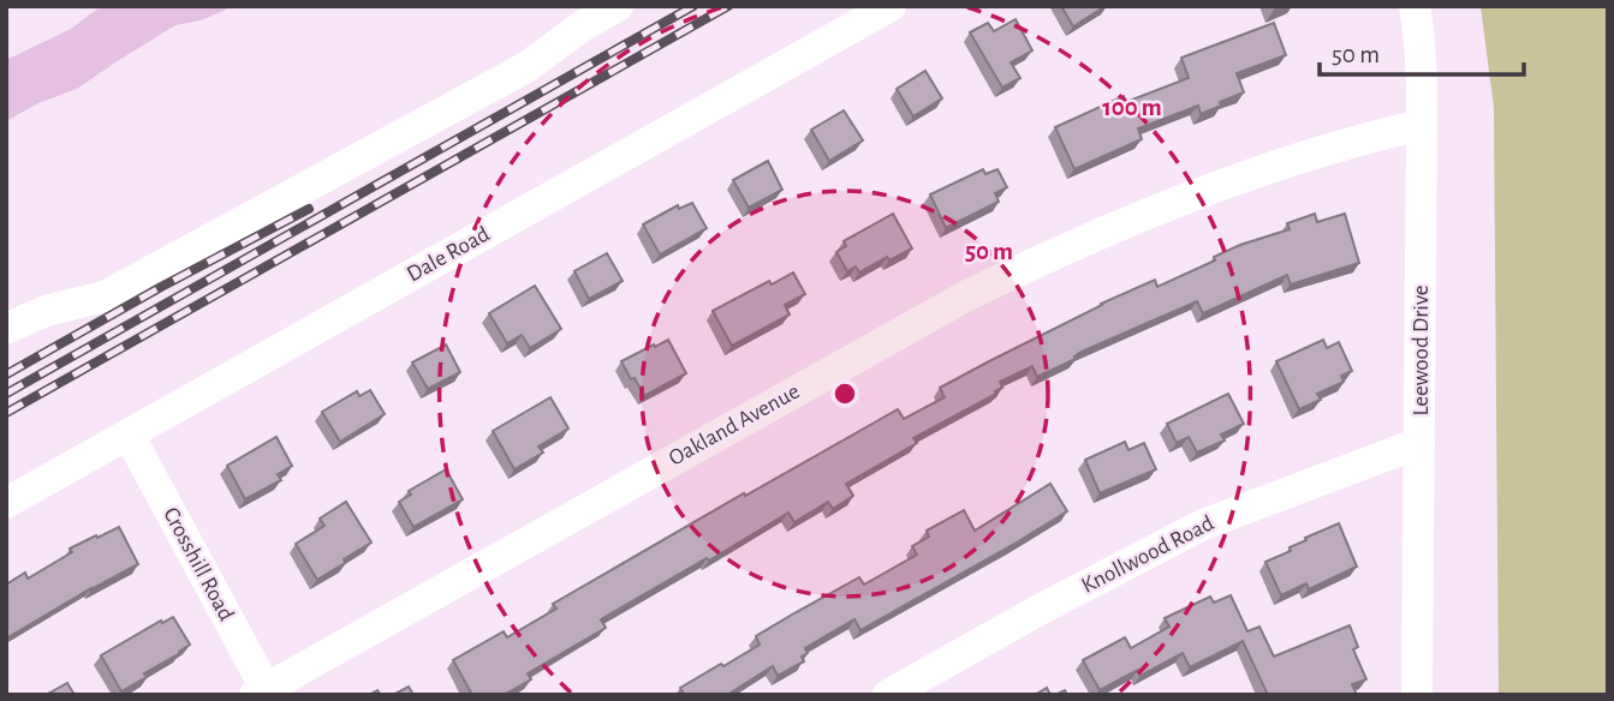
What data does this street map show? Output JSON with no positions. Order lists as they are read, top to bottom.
{
  "streets": {
    "street": [
      "Dale Road",
      "Leewood Drive",
      "Oakland Avenue",
      "Knollwood Road",
      "Crosshill Road"
    ]
  },
  "crossings": [
    ["Dale Road", "Crosshill Road"],
    ["Leewood Drive", "Oakland Avenue"],
    ["Leewood Drive", "Knollwood Road"],
    ["Oakland Avenue", "Crosshill Road"]
  ],
  "scale_bar": "50 m",
  "rings": ["100 m", "50 m"]
}
